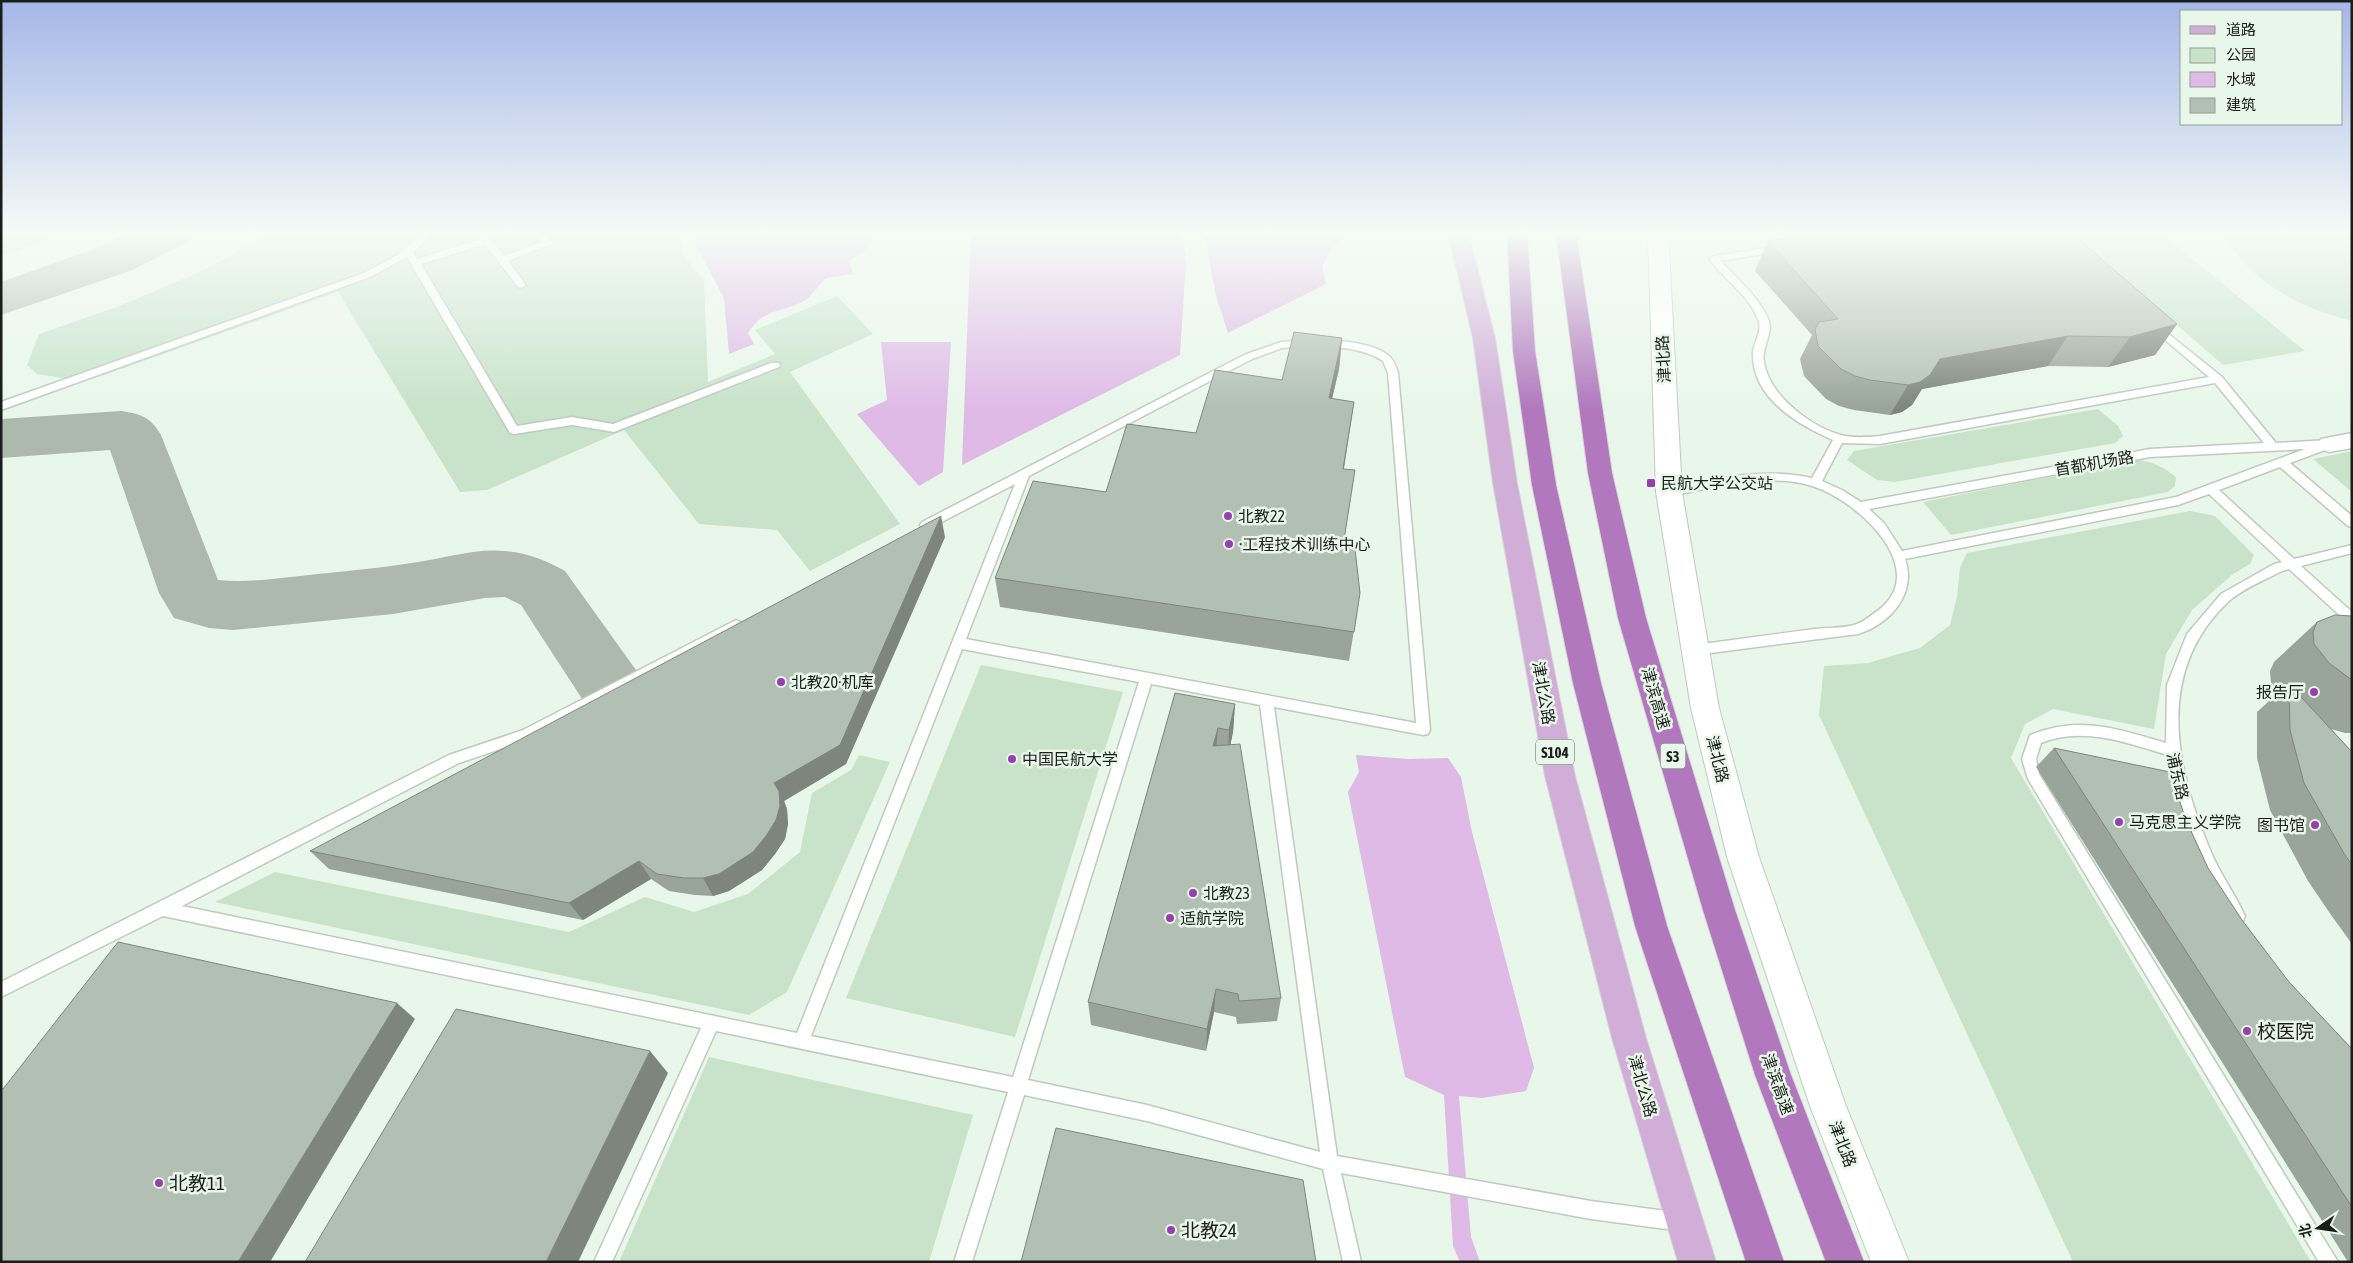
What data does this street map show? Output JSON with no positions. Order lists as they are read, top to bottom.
{
  "streets": {
    "highway": ["津滨高速", "S3"],
    "main road": ["津北公路", "S104"],
    "street": ["津北路", "首都机场路"],
    "lane": ["浦东路"]
  },
  "places": {
    "transit": ["民航大学公交站"],
    "other": [
      "北教22",
      "·工程技术训练中心",
      "北教20·机库",
      "报告厅",
      "中国民航大学",
      "马克思主义学院",
      "图书馆",
      "北教23",
      "适航学院",
      "校医院",
      "北教11",
      "北教24"
    ]
  },
  "legend": [
    "道路",
    "公园",
    "水域",
    "建筑"
  ],
  "north": "left"
}
